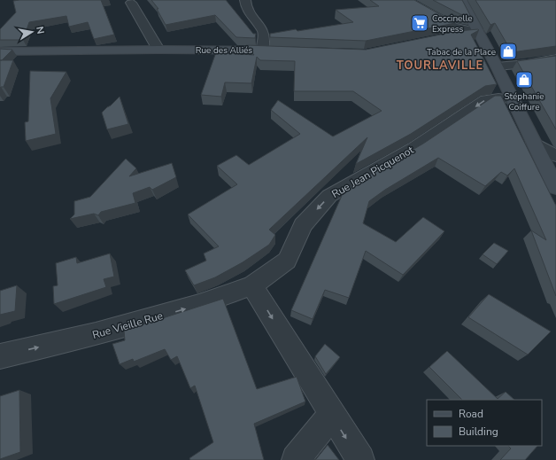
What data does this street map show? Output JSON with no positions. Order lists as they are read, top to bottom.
{
  "streets": {
    "street": ["Rue des Alliés", "Rue Jean Picquenot", "Rue Vieille Rue"]
  },
  "crossings": [
    ["Rue Jean Picquenot", "Rue Vieille Rue"]
  ],
  "one_way": ["Rue Jean Picquenot", "Rue Vieille Rue"],
  "districts": ["TOURLAVILLE"],
  "places": {
    "supermarket": ["Coccinelle Express"],
    "shop": ["Tabac de la Place", "Stéphanie Coiffure"]
  },
  "legend": ["Road", "Building"],
  "north": "right"
}
